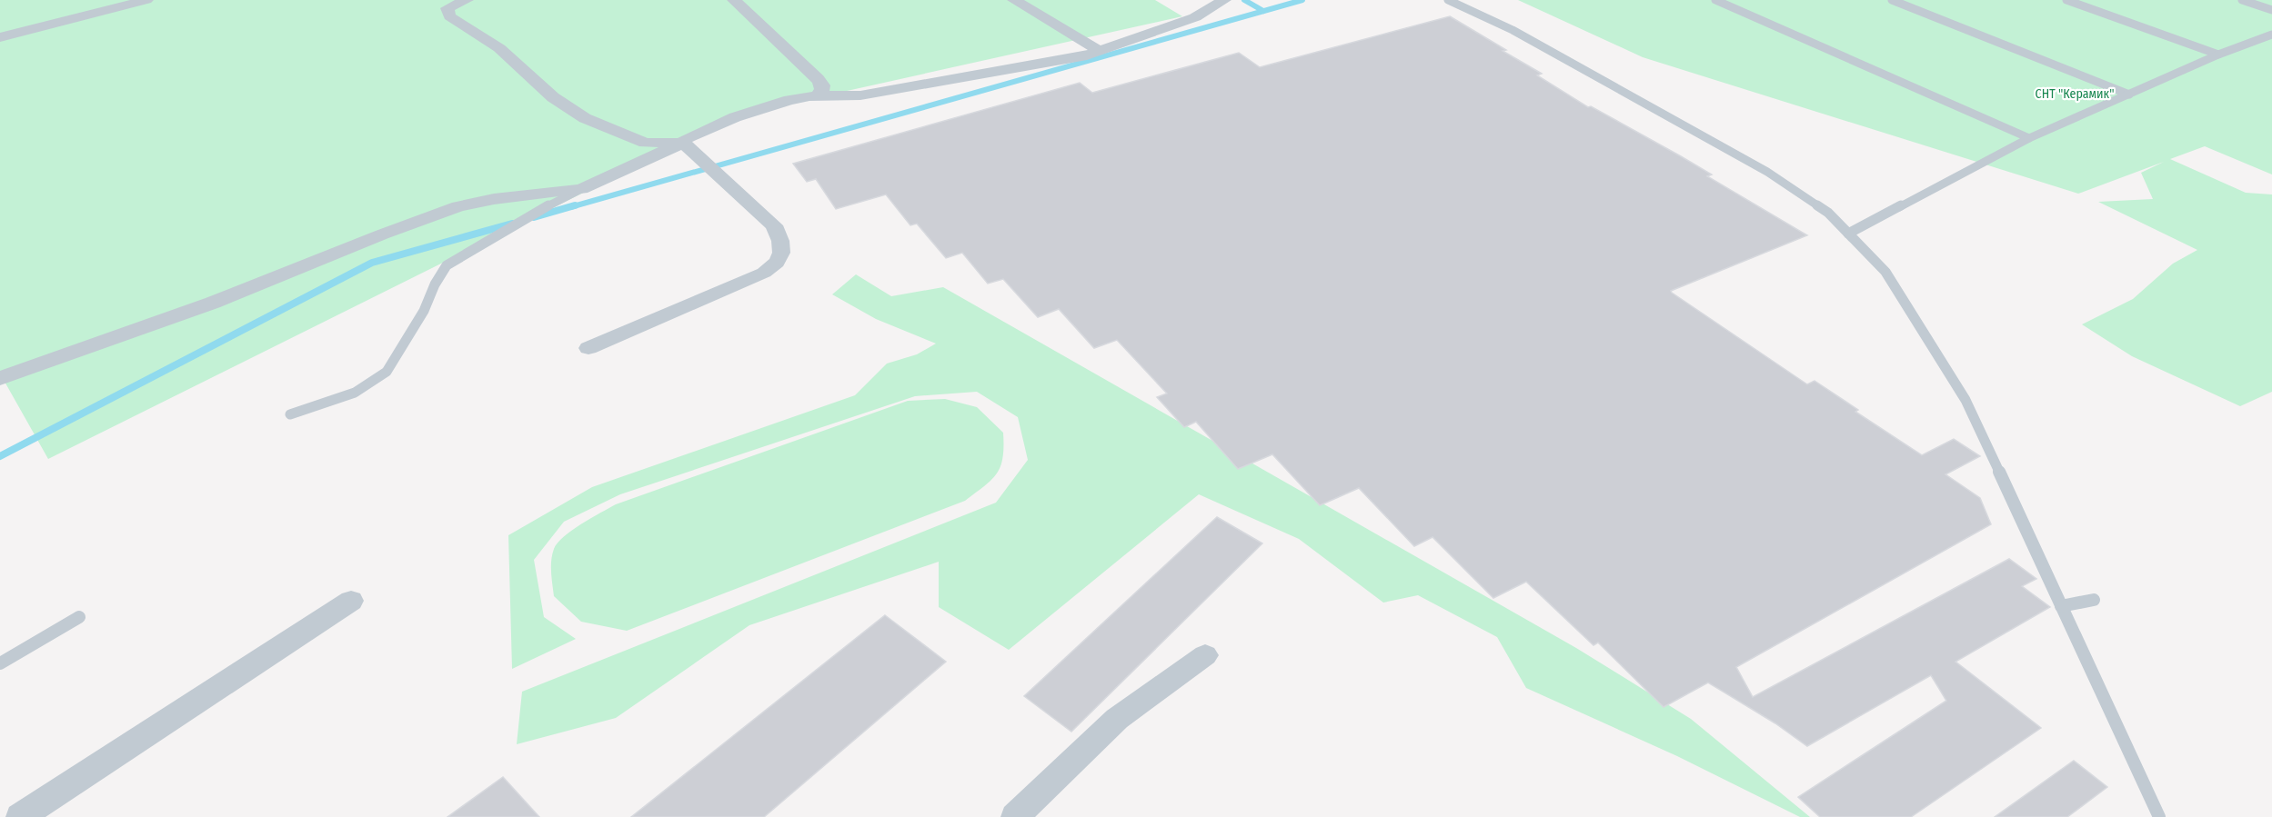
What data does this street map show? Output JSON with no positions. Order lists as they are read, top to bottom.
{
  "parks": ["СНТ \"Керамик\""]
}
